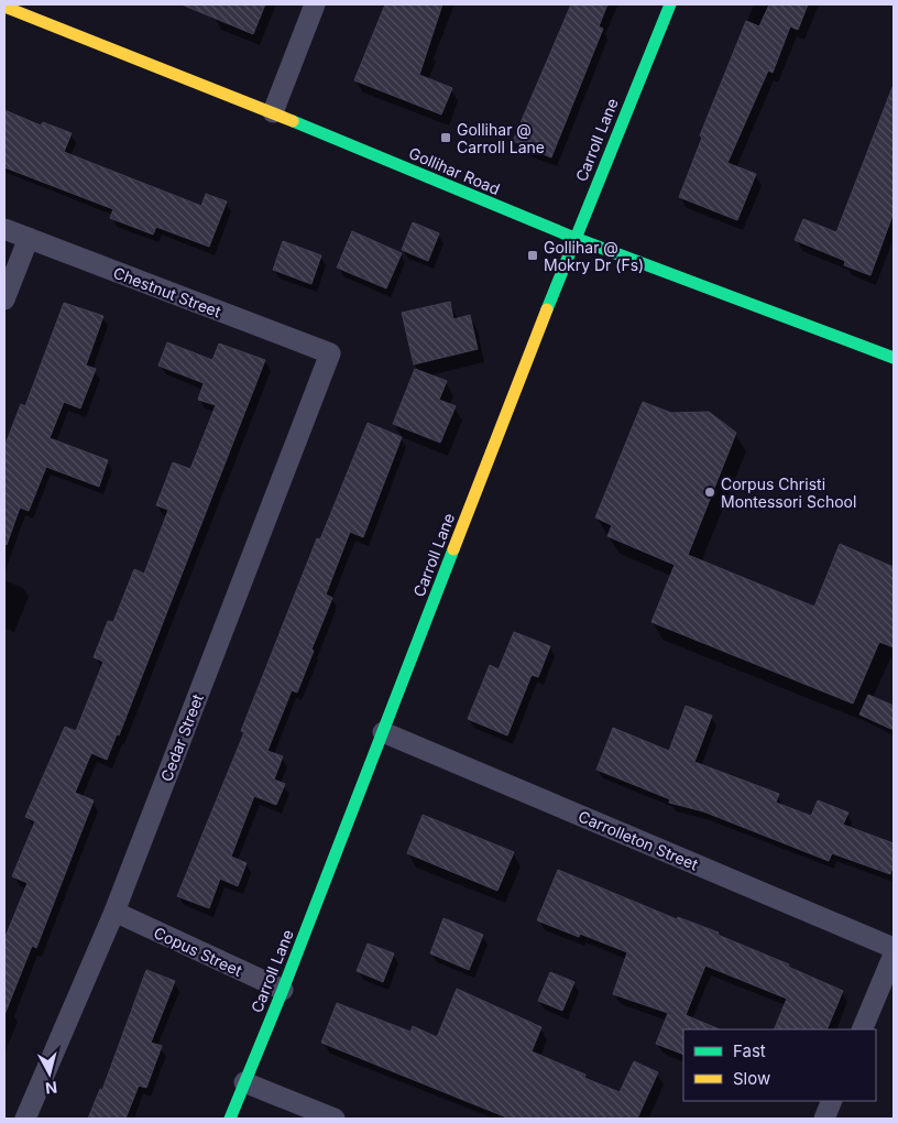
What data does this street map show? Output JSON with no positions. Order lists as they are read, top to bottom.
{
  "streets": {
    "street": [
      "Carroll Lane",
      "Gollihar Road",
      "Chestnut Street",
      "Cedar Street",
      "Carrolleton Street",
      "Copus Street"
    ]
  },
  "crossings": [
    ["Carroll Lane", "Gollihar Road"],
    ["Carroll Lane", "Carrolleton Street"],
    ["Carroll Lane", "Copus Street"],
    ["Chestnut Street", "Cedar Street"],
    ["Cedar Street", "Copus Street"]
  ],
  "places": {
    "transit": ["Gollihar @ Carroll Lane", "Gollihar @ Mokry Dr (Fs)"],
    "other": ["Corpus Christi Montessori School"]
  },
  "legend": ["Fast", "Slow"],
  "north": "bottom"
}
